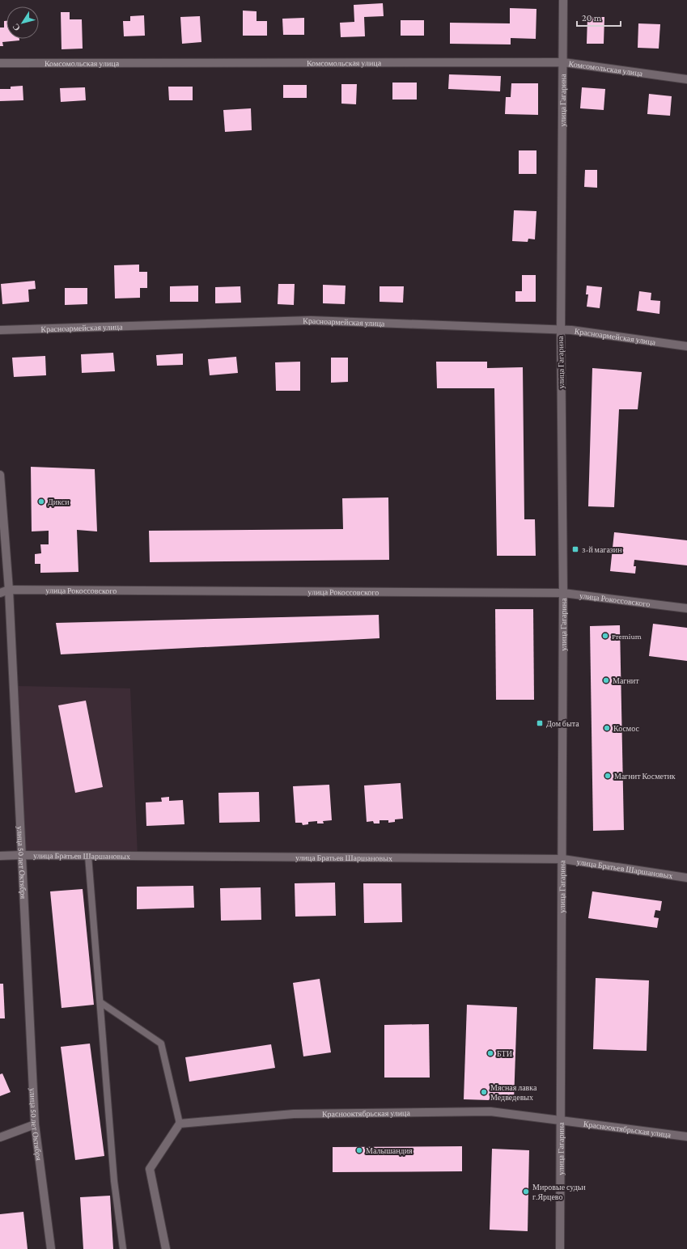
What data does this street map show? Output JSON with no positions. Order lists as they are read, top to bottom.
{
  "streets": {
    "street": [
      "Комсомольская улица",
      "улица Гагарина",
      "Красноармейская улица",
      "улица Рокоссовского",
      "улица Братьев Шаршановых",
      "улица 50 лет Октября",
      "Краснооктябрьская улица"
    ]
  },
  "crossings": [
    ["Комсомольская улица", "улица Гагарина"],
    ["улица Гагарина", "Красноармейская улица"],
    ["улица Гагарина", "улица Рокоссовского"],
    ["улица Гагарина", "улица Братьев Шаршановых"],
    ["улица Гагарина", "Краснооктябрьская улица"],
    ["улица Рокоссовского", "улица 50 лет Октября"],
    ["улица Братьев Шаршановых", "улица 50 лет Октября"]
  ],
  "places": {
    "other": [
      "Дикси",
      "Premium",
      "Магнит",
      "Космос",
      "Магнит Косметик",
      "БТИ",
      "Мясная лавка Медведевых",
      "Малышандия",
      "Мировые судьи г.Ярцево"
    ],
    "transit": ["3-й магазин", "Дом быта"]
  },
  "scale_bar": "20 m",
  "north": "bottom left"
}
